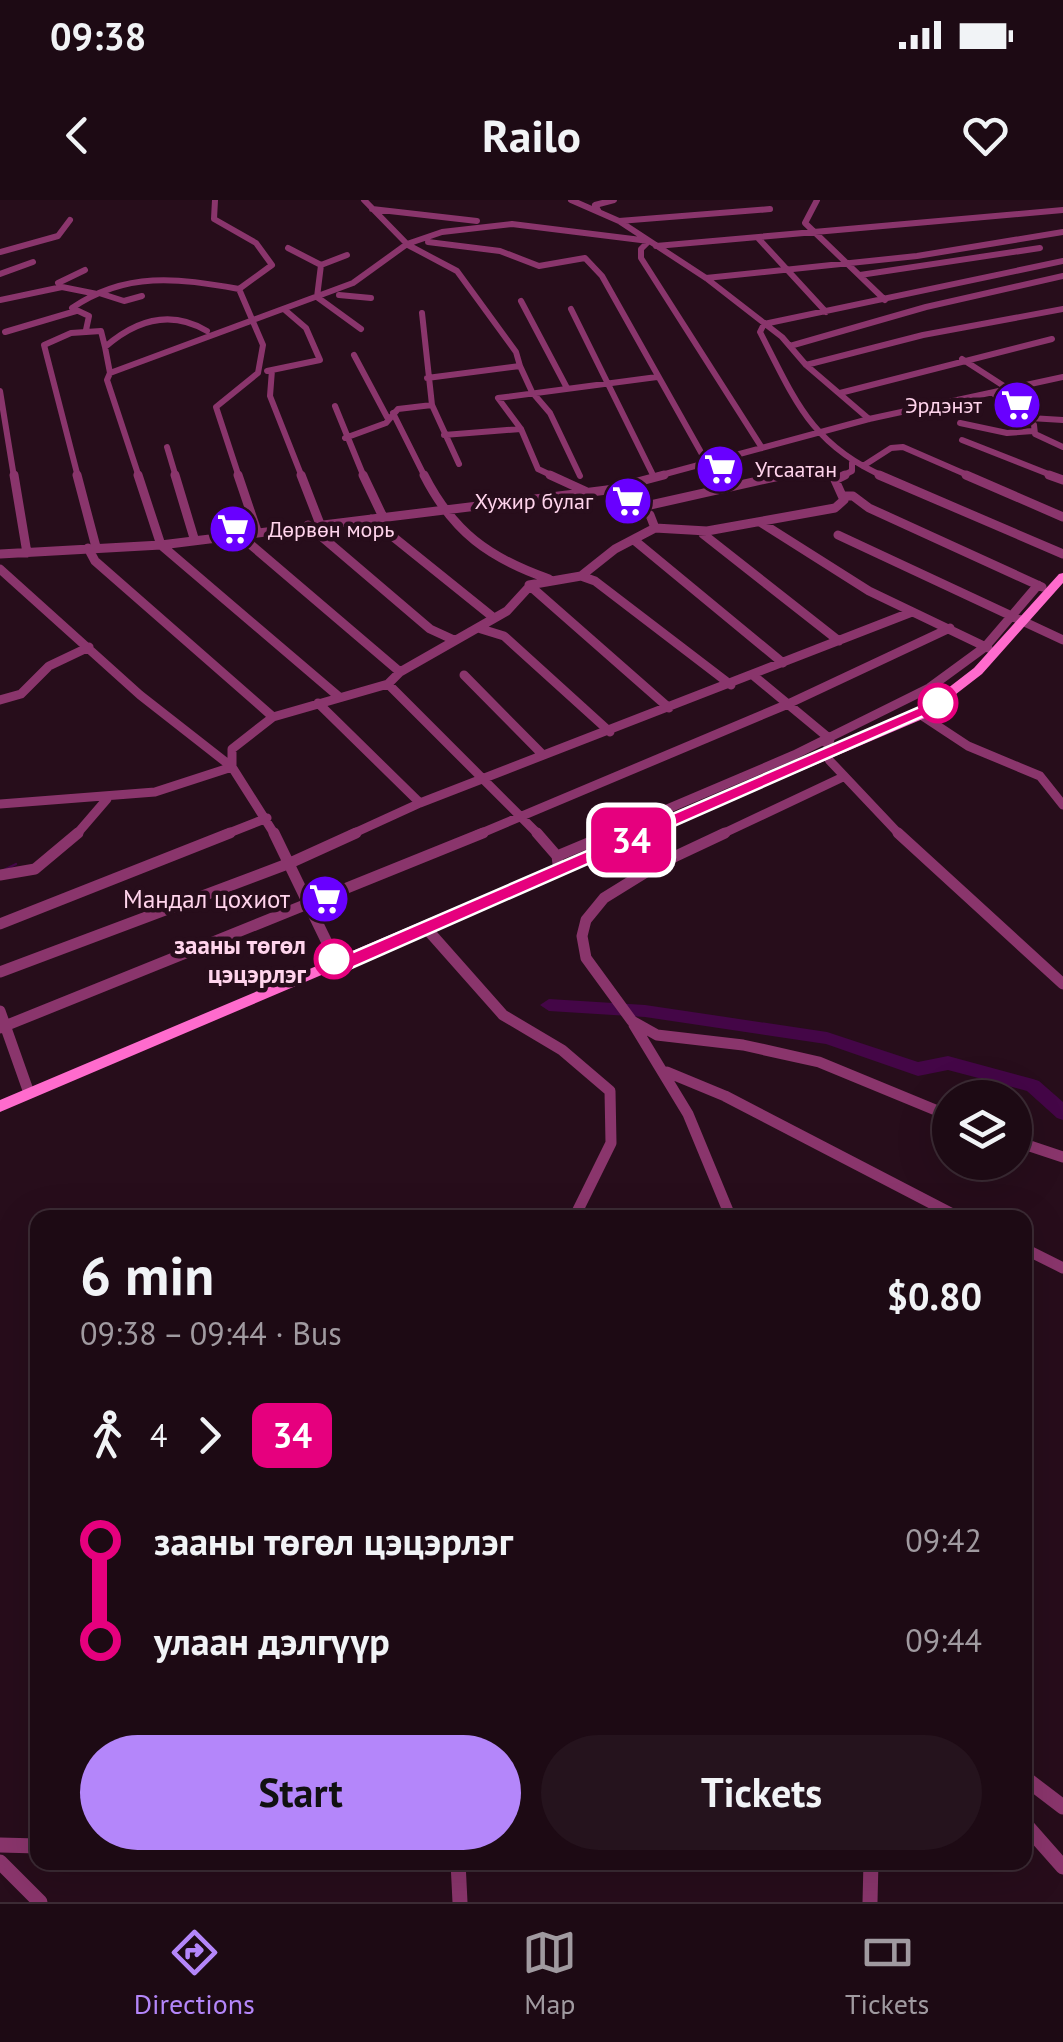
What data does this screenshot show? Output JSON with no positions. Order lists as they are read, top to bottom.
{
  "places": {
    "supermarket": [
      "Эрдэнэт",
      "Угсаатан",
      "Хужир булаг",
      "Дөрвөн морь",
      "Мандал цохиот"
    ],
    "other": ["зааны төгөл цэцэрлэг"]
  },
  "lines": ["bus line 34"],
  "page": {
    "status": "09:38",
    "header": "Railo",
    "on_map": "34",
    "heading": ["6 min", "09:38 – 09:44 · Bus", "$0.80"],
    "legs": ["4", "34"],
    "list": [
      {
        "name": "зааны төгөл цэцэрлэг",
        "value": "09:42"
      },
      {
        "name": "улаан дэлгүүр",
        "value": "09:44"
      }
    ],
    "buttons": ["Start", "Tickets"],
    "tabs": ["Directions", "Map", "Tickets"]
  }
}
